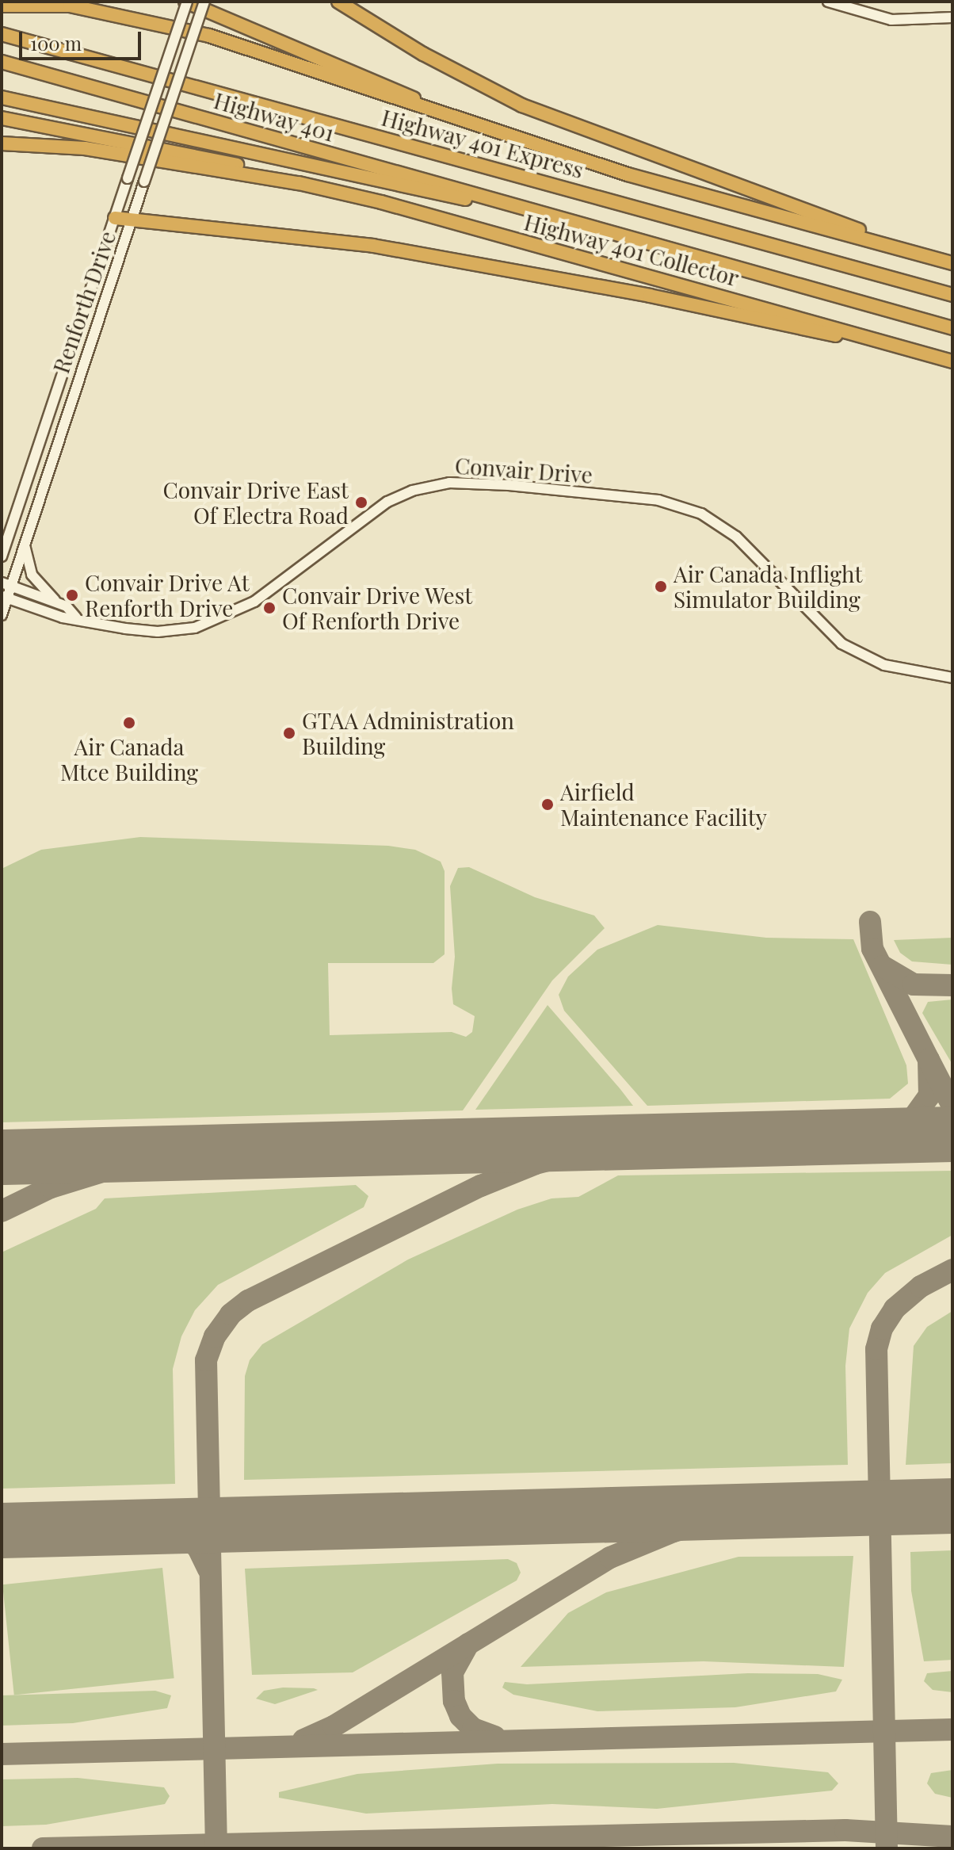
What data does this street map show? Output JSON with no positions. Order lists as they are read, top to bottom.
{
  "streets": {
    "highway": ["Highway 401", "Highway 401 Express", "Highway 401 Collector"],
    "main road": ["Renforth Drive", "Convair Drive"]
  },
  "crossings": [
    ["Renforth Drive", "Convair Drive"]
  ],
  "places": [
    "Convair Drive East Of Electra Road",
    "Air Canada Inflight Simulator Building",
    "Convair Drive At Renforth Drive",
    "Convair Drive West Of Renforth Drive",
    "Air Canada Mtce Building",
    "GTAA Administration Building",
    "Airfield Maintenance Facility"
  ],
  "scale_bar": "100 m"
}
